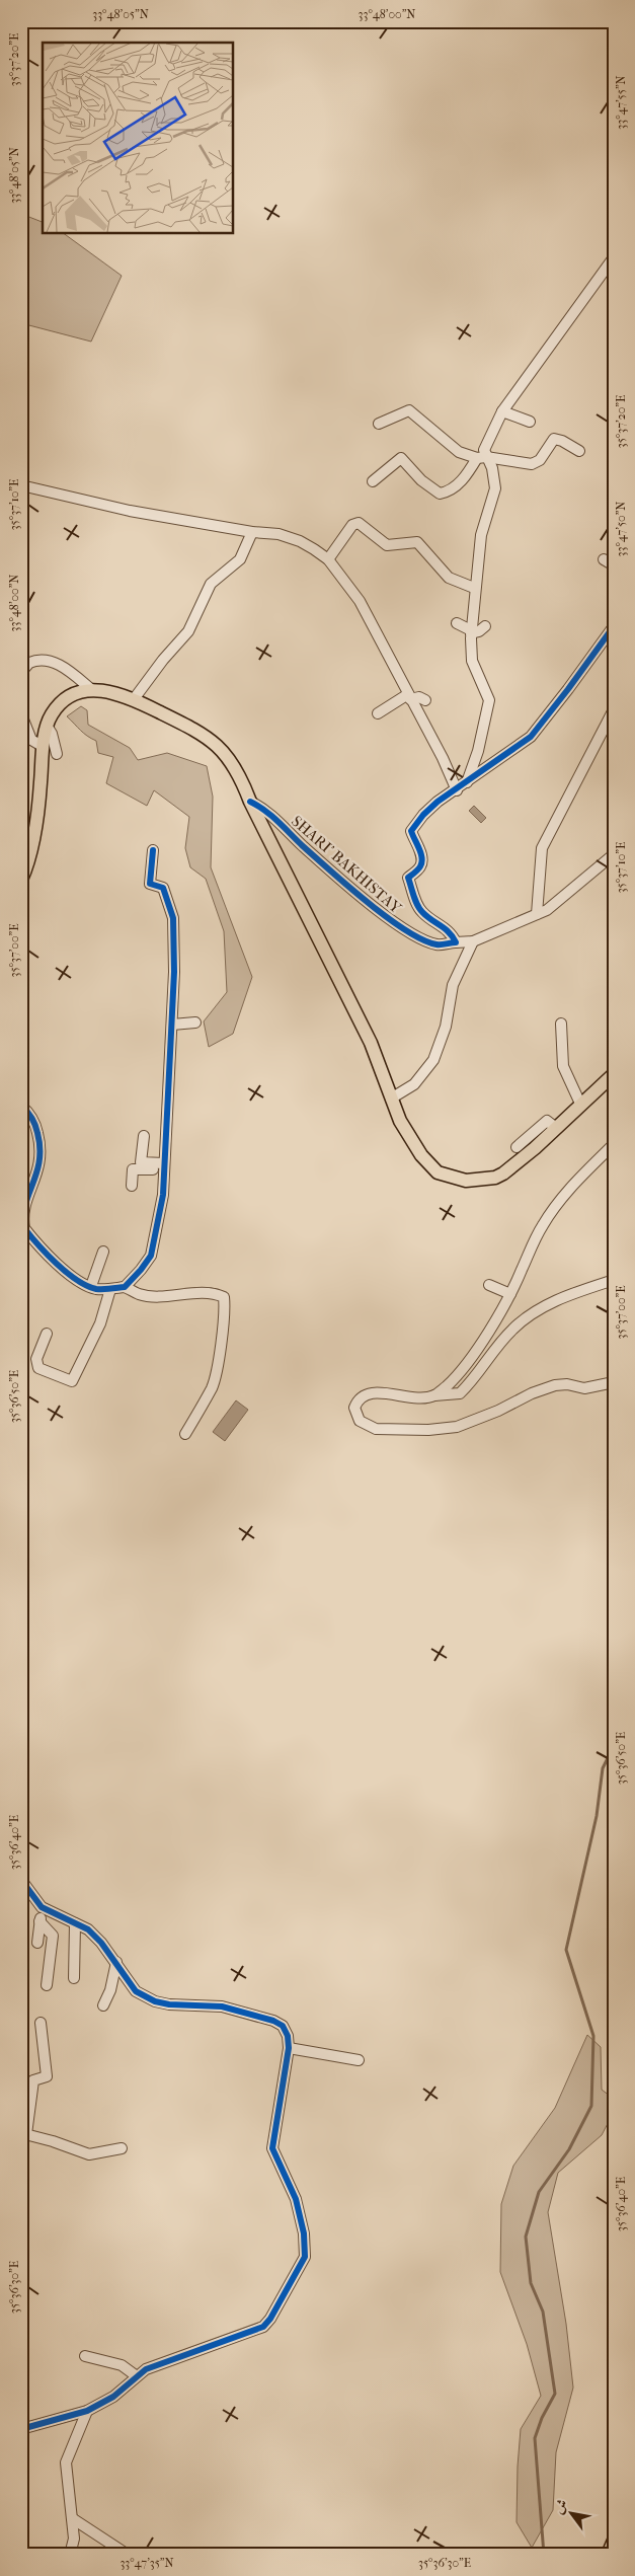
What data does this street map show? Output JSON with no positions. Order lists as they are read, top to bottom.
{
  "streets": {
    "street": ["SHARI' BAKHISTAY"]
  },
  "north": "top left",
  "coordinates": [
    "33°48'05\"N",
    "33°48'00\"N",
    "35°37'20\"E",
    "33°47'55\"N",
    "35°37'10\"E",
    "33°47'50\"N",
    "35°37'00\"E",
    "35°36'50\"E",
    "35°36'40\"E",
    "35°36'30\"E",
    "33°47'35\"N"
  ]
}
